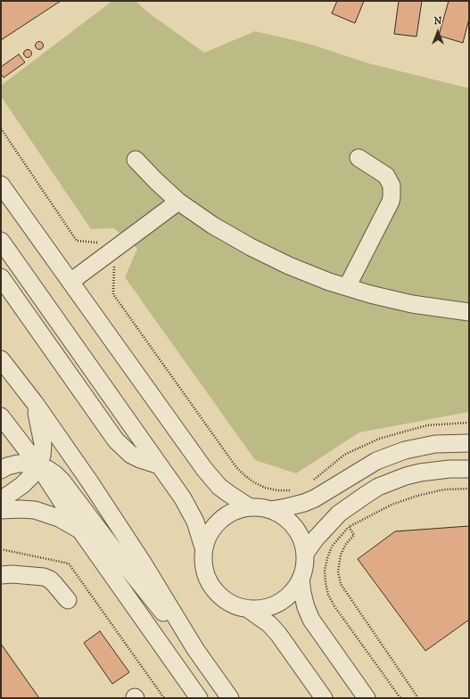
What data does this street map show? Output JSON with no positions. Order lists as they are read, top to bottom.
{
  "north": "top"
}
